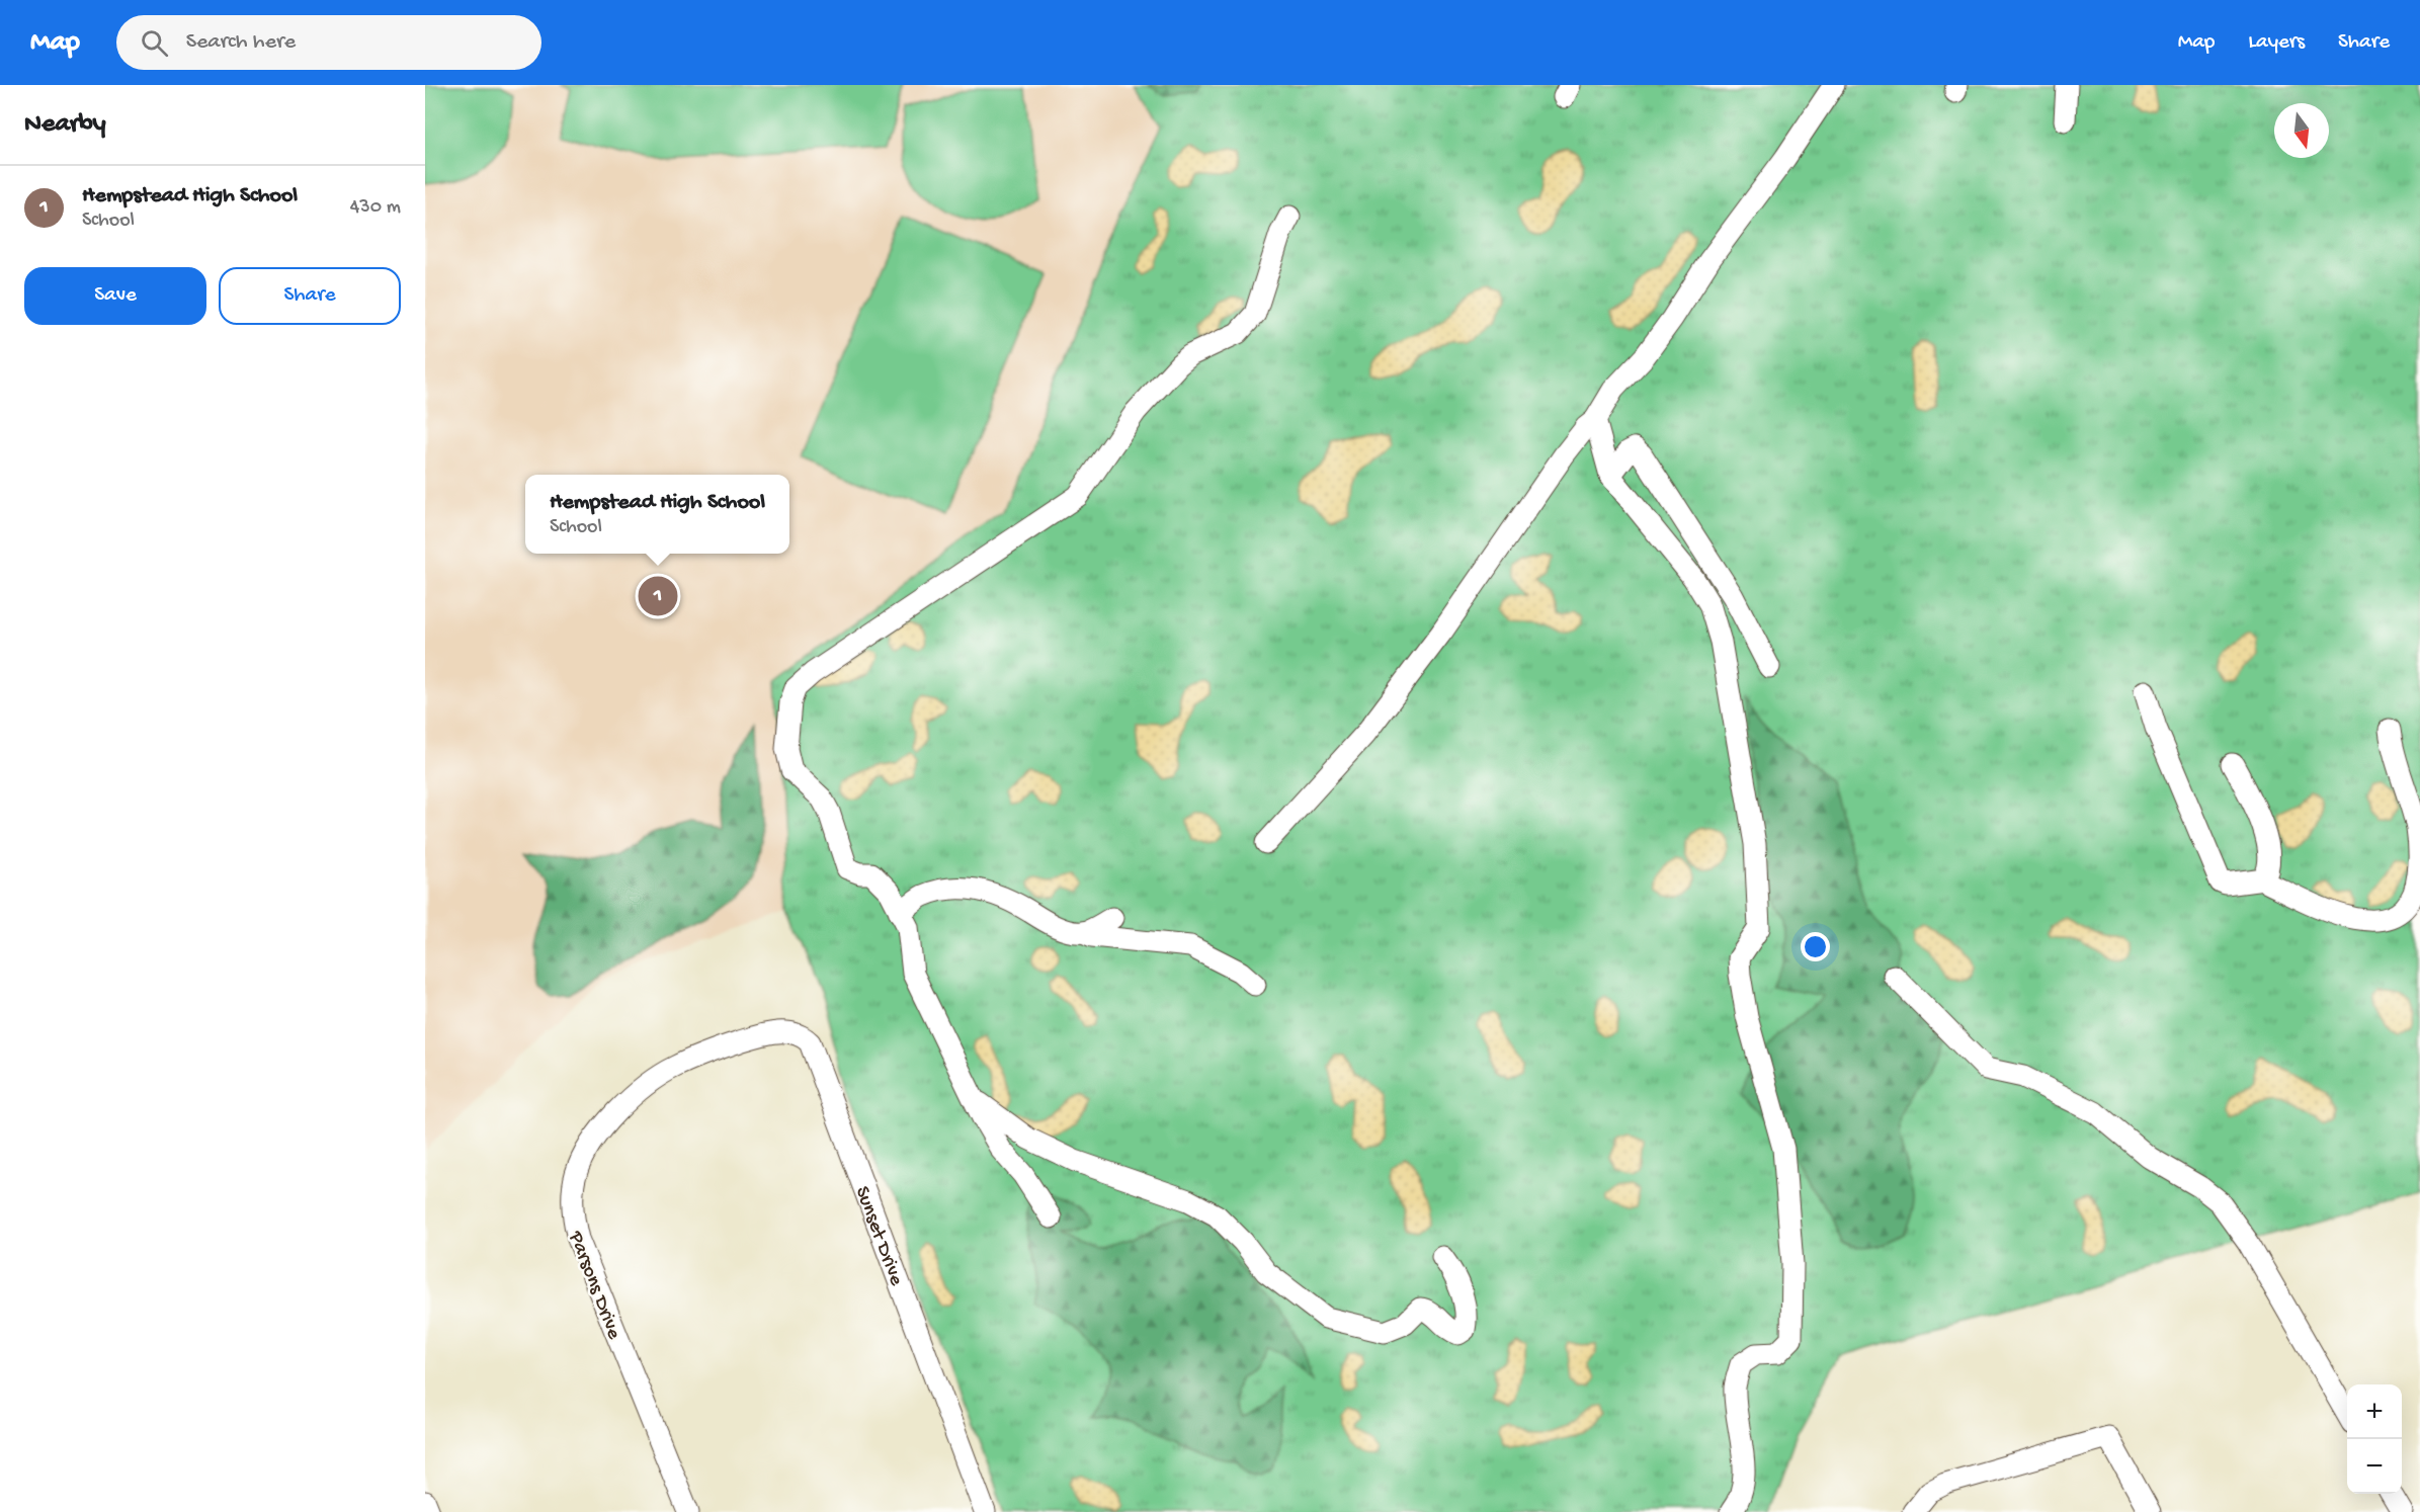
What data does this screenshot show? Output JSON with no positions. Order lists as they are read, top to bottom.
{
  "streets": {
    "street": ["Sunset Drive", "Parsons Drive"]
  },
  "crossings": [
    ["Sunset Drive", "Parsons Drive"]
  ],
  "north": "bottom",
  "page": {
    "header": "Map",
    "search": "Search here",
    "nav": ["Map", "Layers", "Share"],
    "heading": "Nearby",
    "list": [
      {
        "mark": "1",
        "name": "Hempstead High School",
        "note": "School",
        "value": "430 m"
      }
    ],
    "buttons": ["Save", "Share"],
    "popup": ["Hempstead High School", "School"],
    "pins": "1",
    "map_buttons": ["+", "−"]
  }
}
